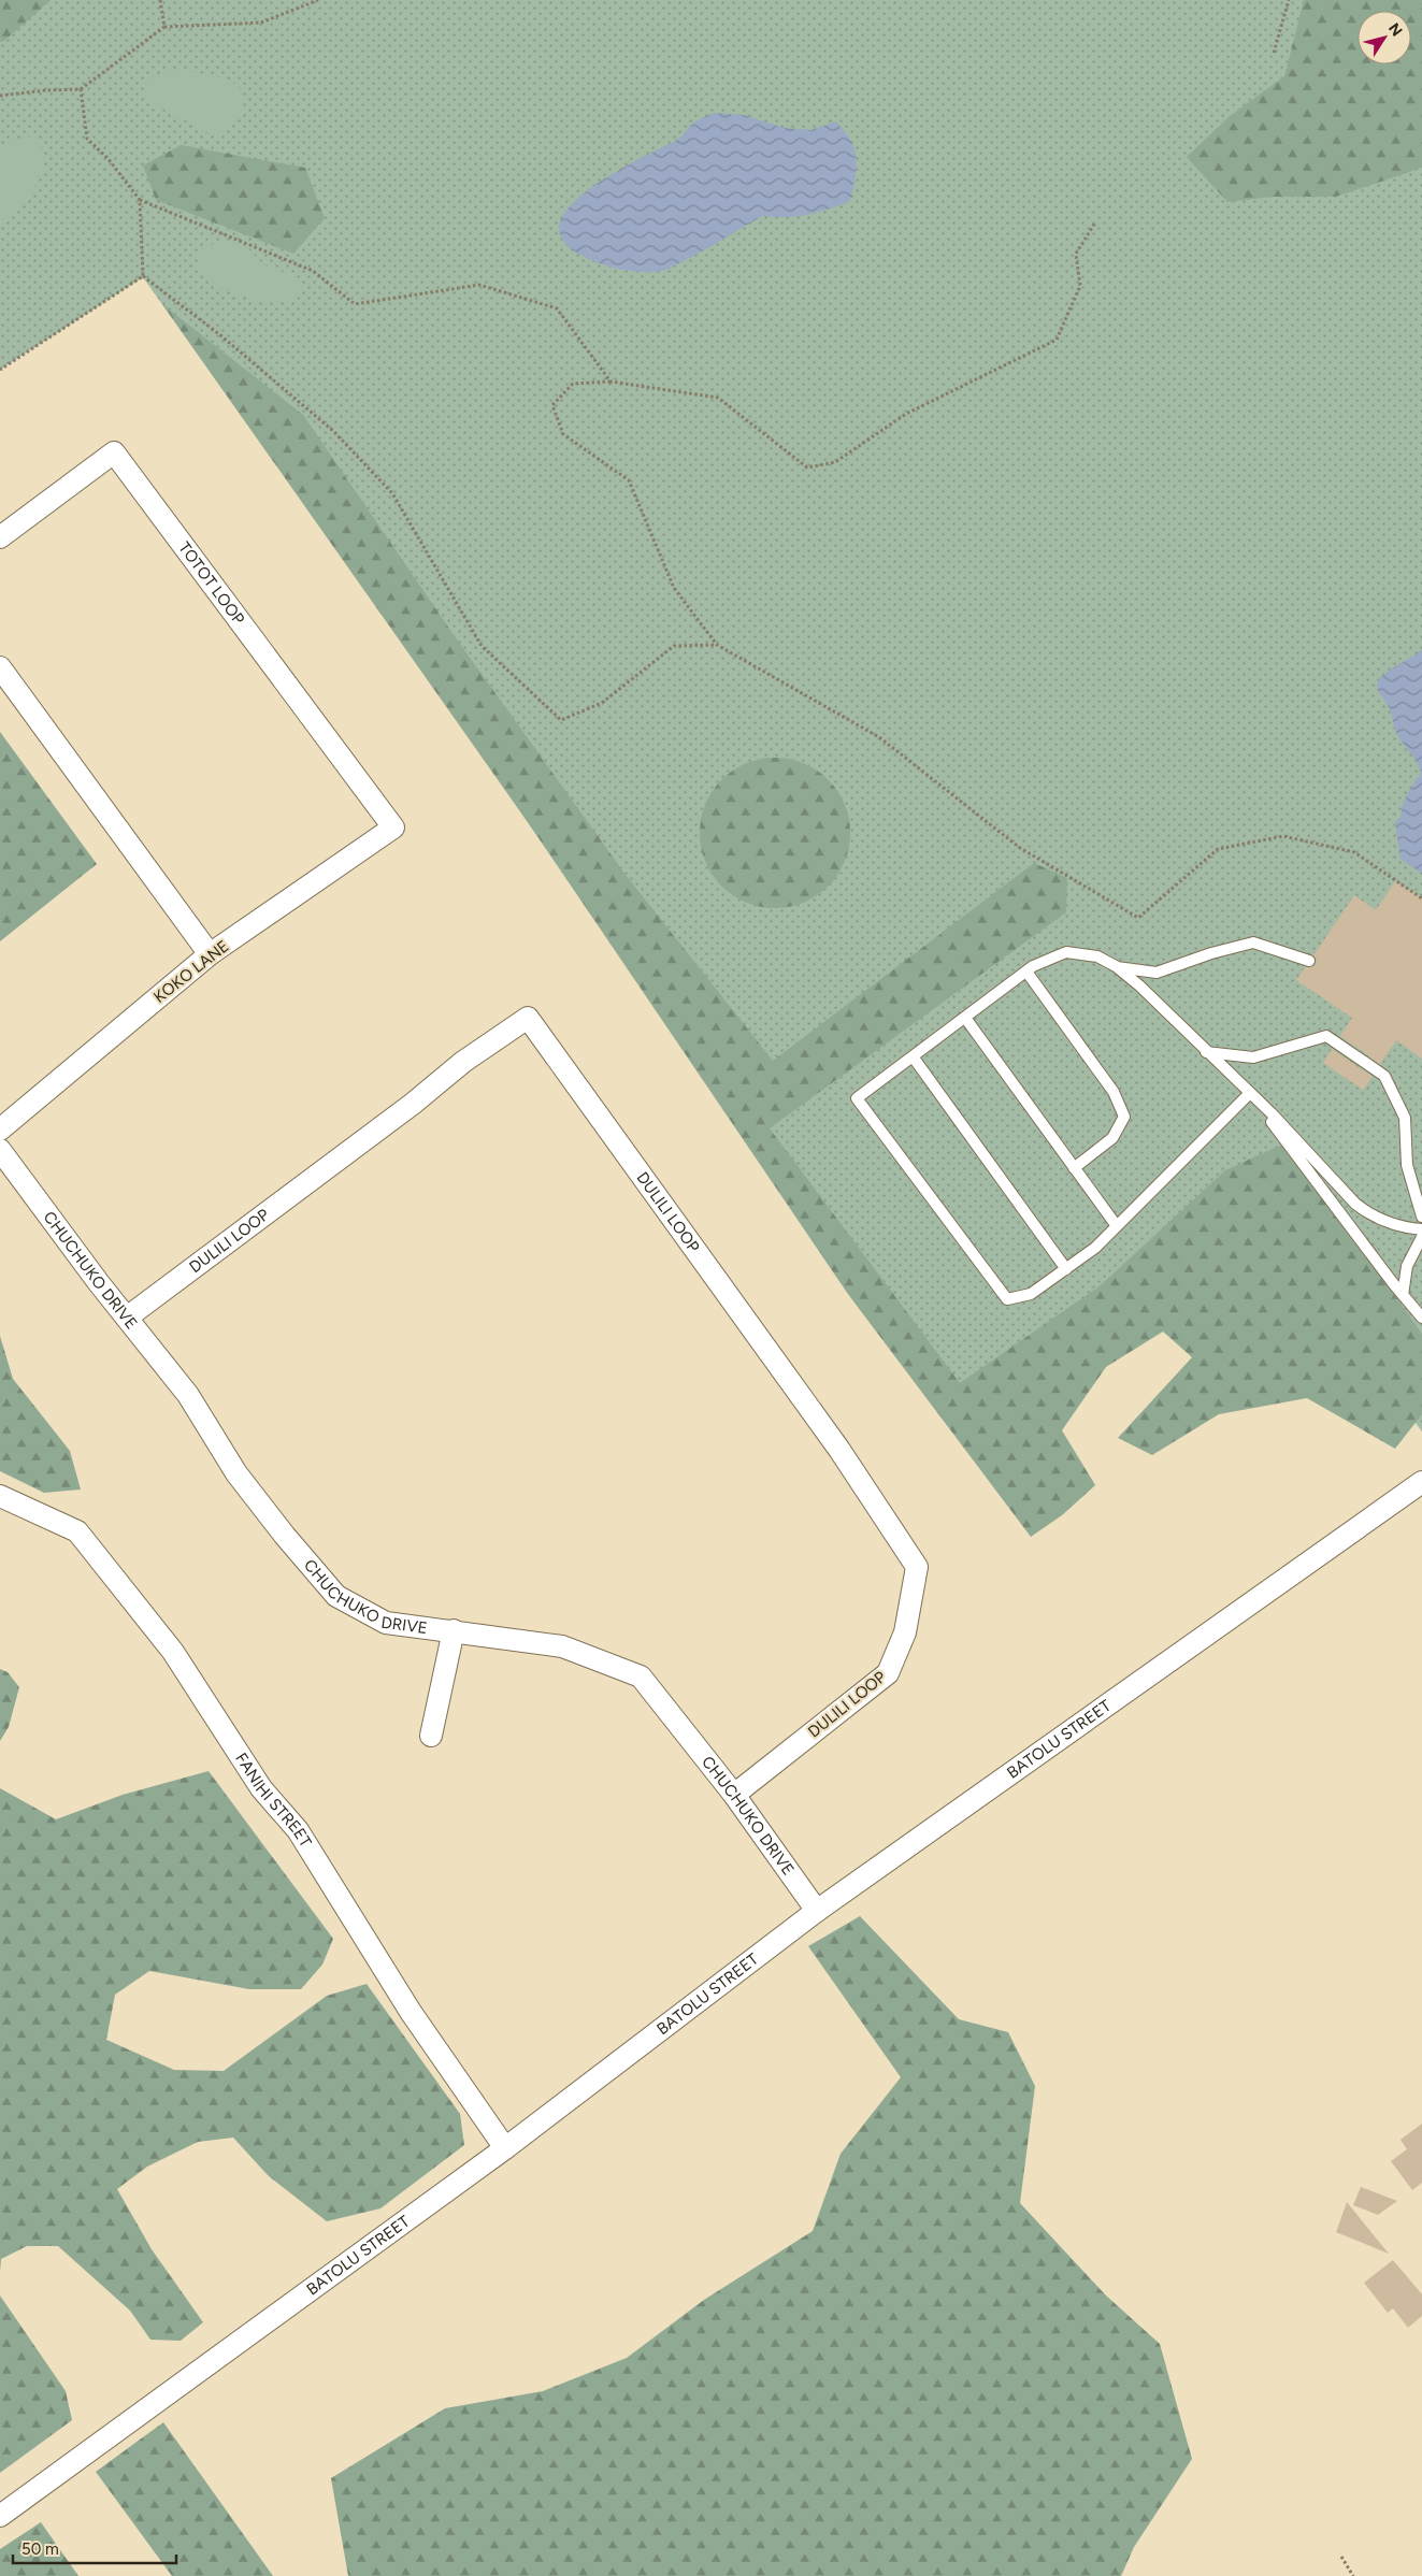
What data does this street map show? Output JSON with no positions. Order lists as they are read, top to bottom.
{
  "streets": {
    "street": [
      "TOTOT LOOP",
      "KOKO LANE",
      "DULILI LOOP",
      "CHUCHUKO DRIVE",
      "BATOLU STREET",
      "FANIHI STREET"
    ]
  },
  "crossings": [
    ["TOTOT LOOP", "KOKO LANE"],
    ["DULILI LOOP", "CHUCHUKO DRIVE"],
    ["CHUCHUKO DRIVE", "BATOLU STREET"],
    ["BATOLU STREET", "FANIHI STREET"]
  ],
  "scale_bar": "50 m",
  "north": "top right"
}
